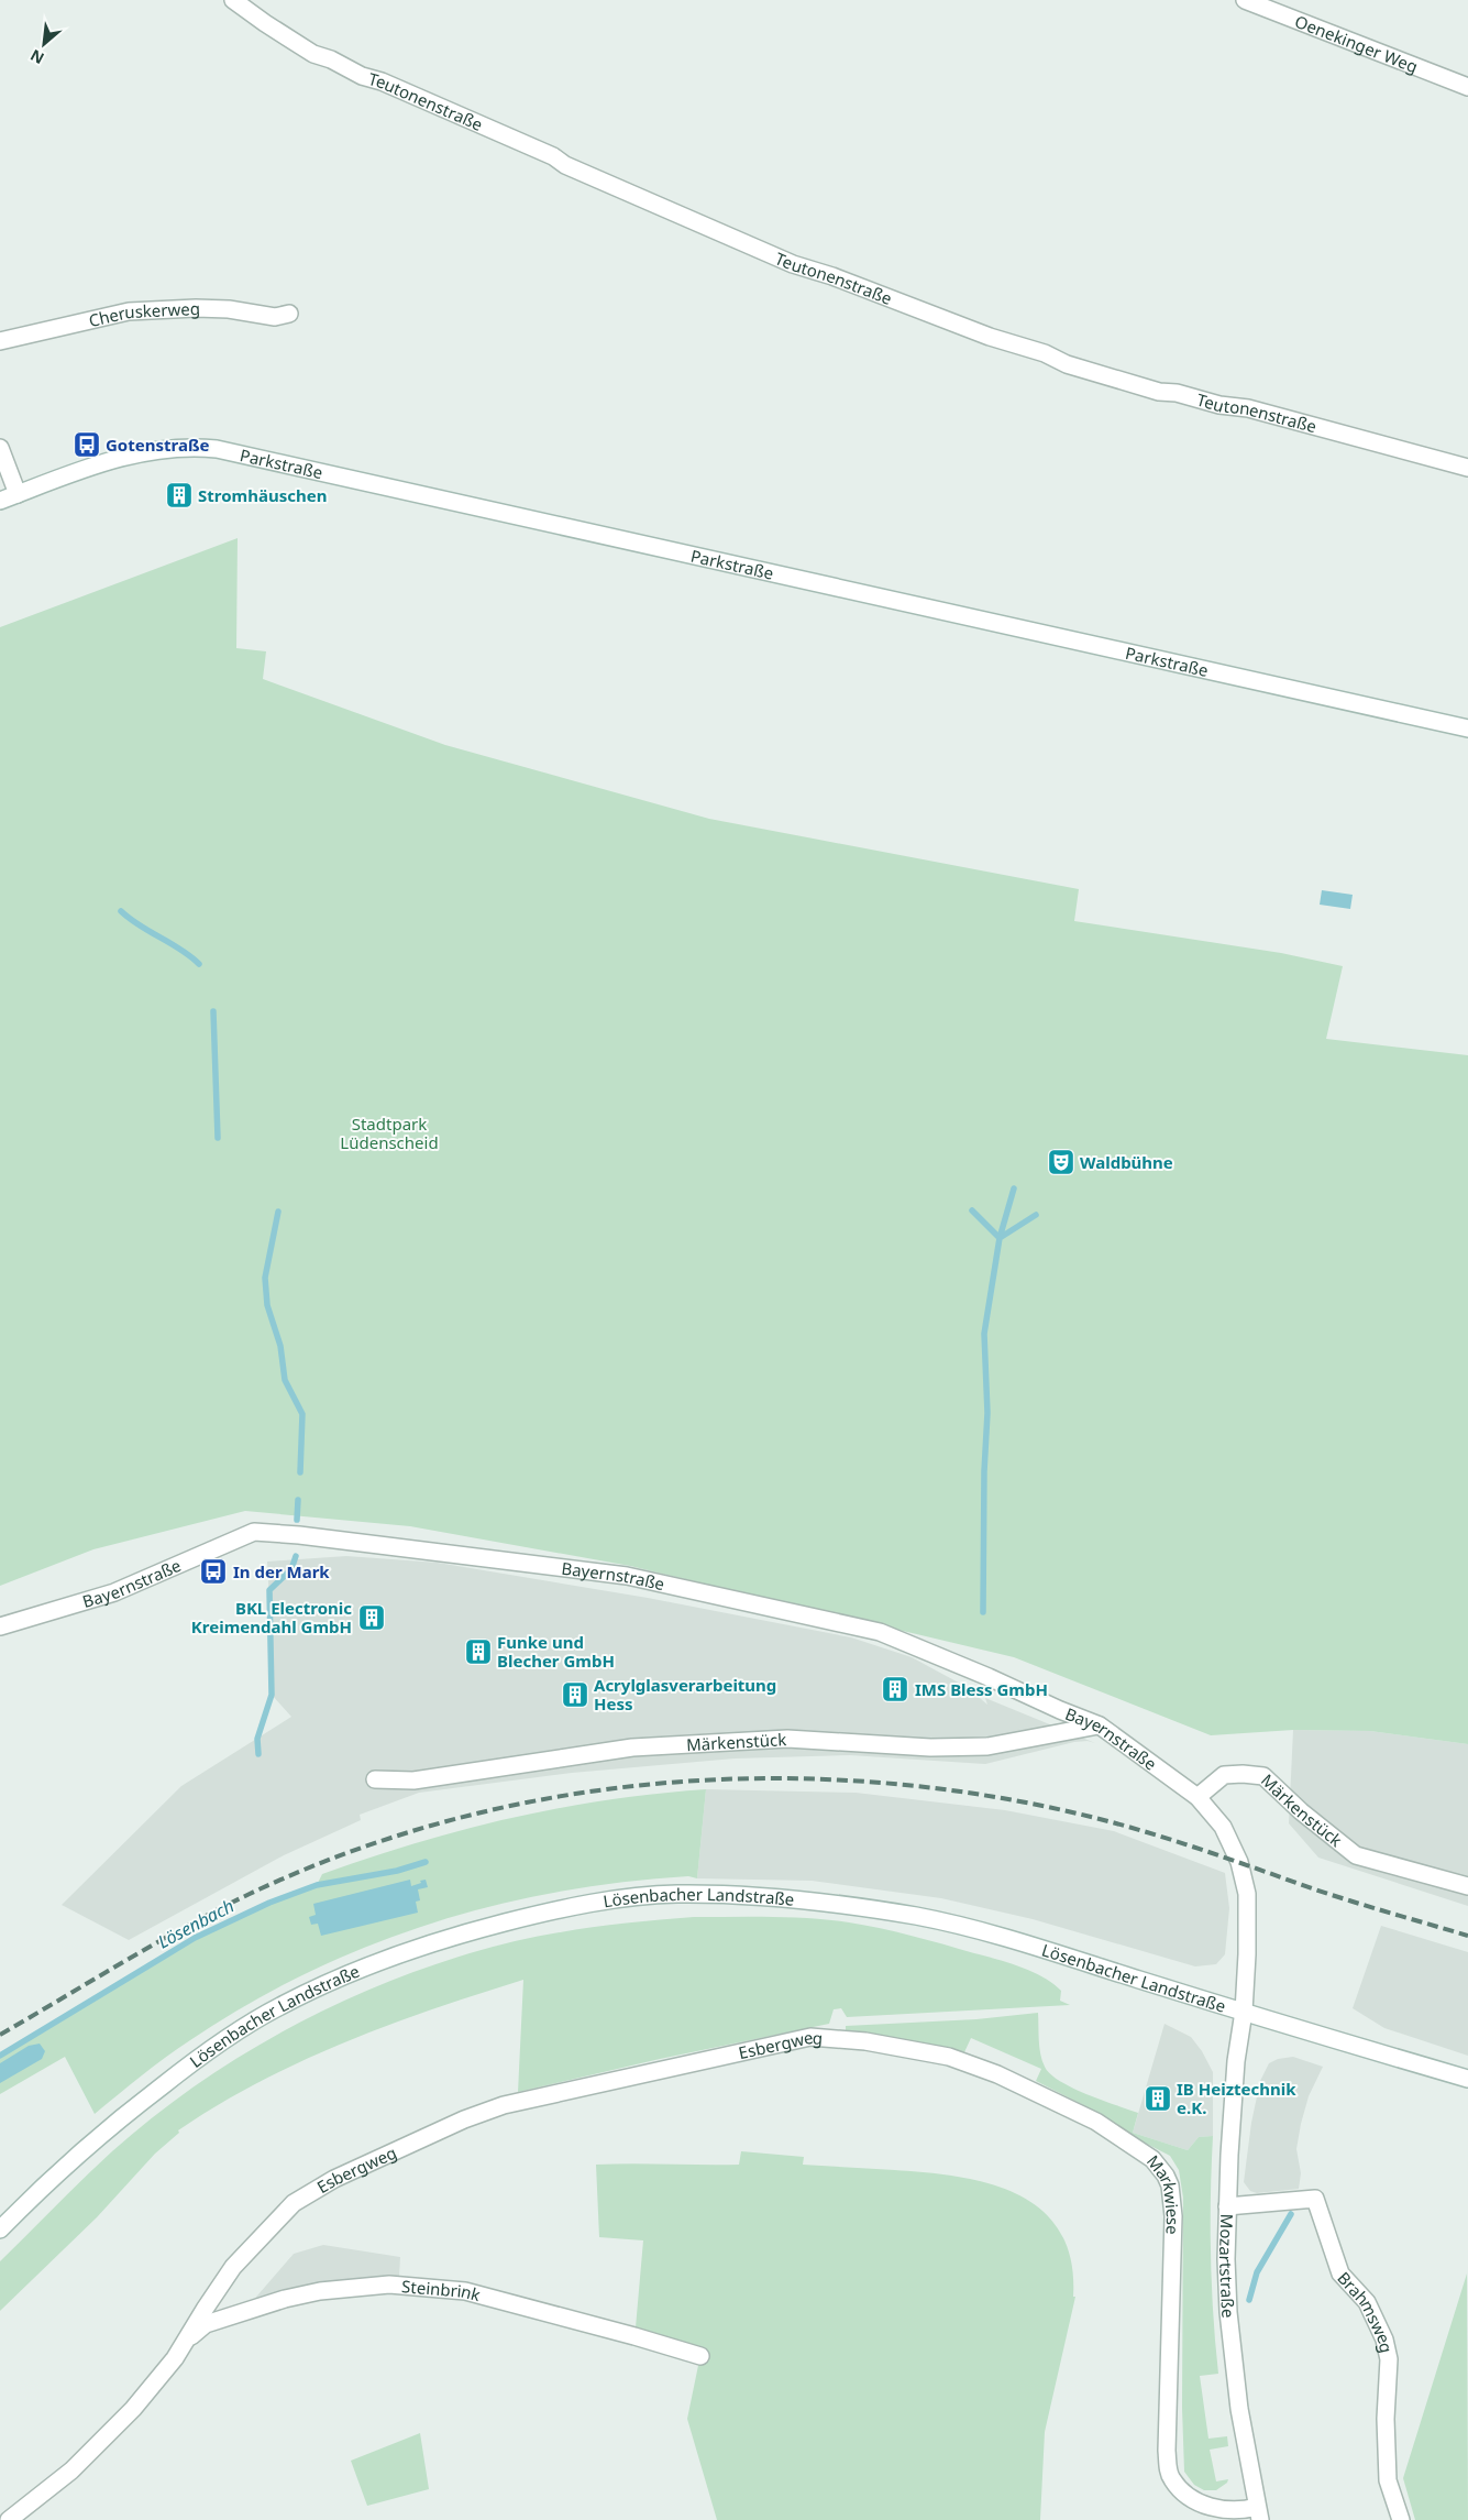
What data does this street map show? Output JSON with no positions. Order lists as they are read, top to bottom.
{
  "streets": {
    "street": [
      "Oenekinger Weg",
      "Teutonenstraße",
      "Cheruskerweg",
      "Parkstraße",
      "Bayernstraße",
      "Märkenstück",
      "Lösenbacher Landstraße",
      "Esbergweg",
      "Markwiese",
      "Mozartstraße",
      "Steinbrink",
      "Brahmsweg"
    ]
  },
  "crossings": [
    ["Bayernstraße", "Märkenstück"],
    ["Lösenbacher Landstraße", "Mozartstraße"],
    ["Esbergweg", "Markwiese"],
    ["Esbergweg", "Steinbrink"],
    ["Markwiese", "Mozartstraße"],
    ["Mozartstraße", "Brahmsweg"]
  ],
  "water": ["Lösenbach"],
  "parks": ["Stadtpark Lüdenscheid"],
  "places": {
    "bus stop": ["Gotenstraße", "In der Mark"],
    "building": [
      "Stromhäuschen",
      "BKL Electronic Kreimendahl GmbH",
      "Funke und Blecher GmbH",
      "IMS Bless GmbH",
      "Acrylglasverarbeitung Hess",
      "IB Heiztechnik e.K."
    ],
    "theatre": ["Waldbühne"]
  },
  "north": "bottom left"
}
